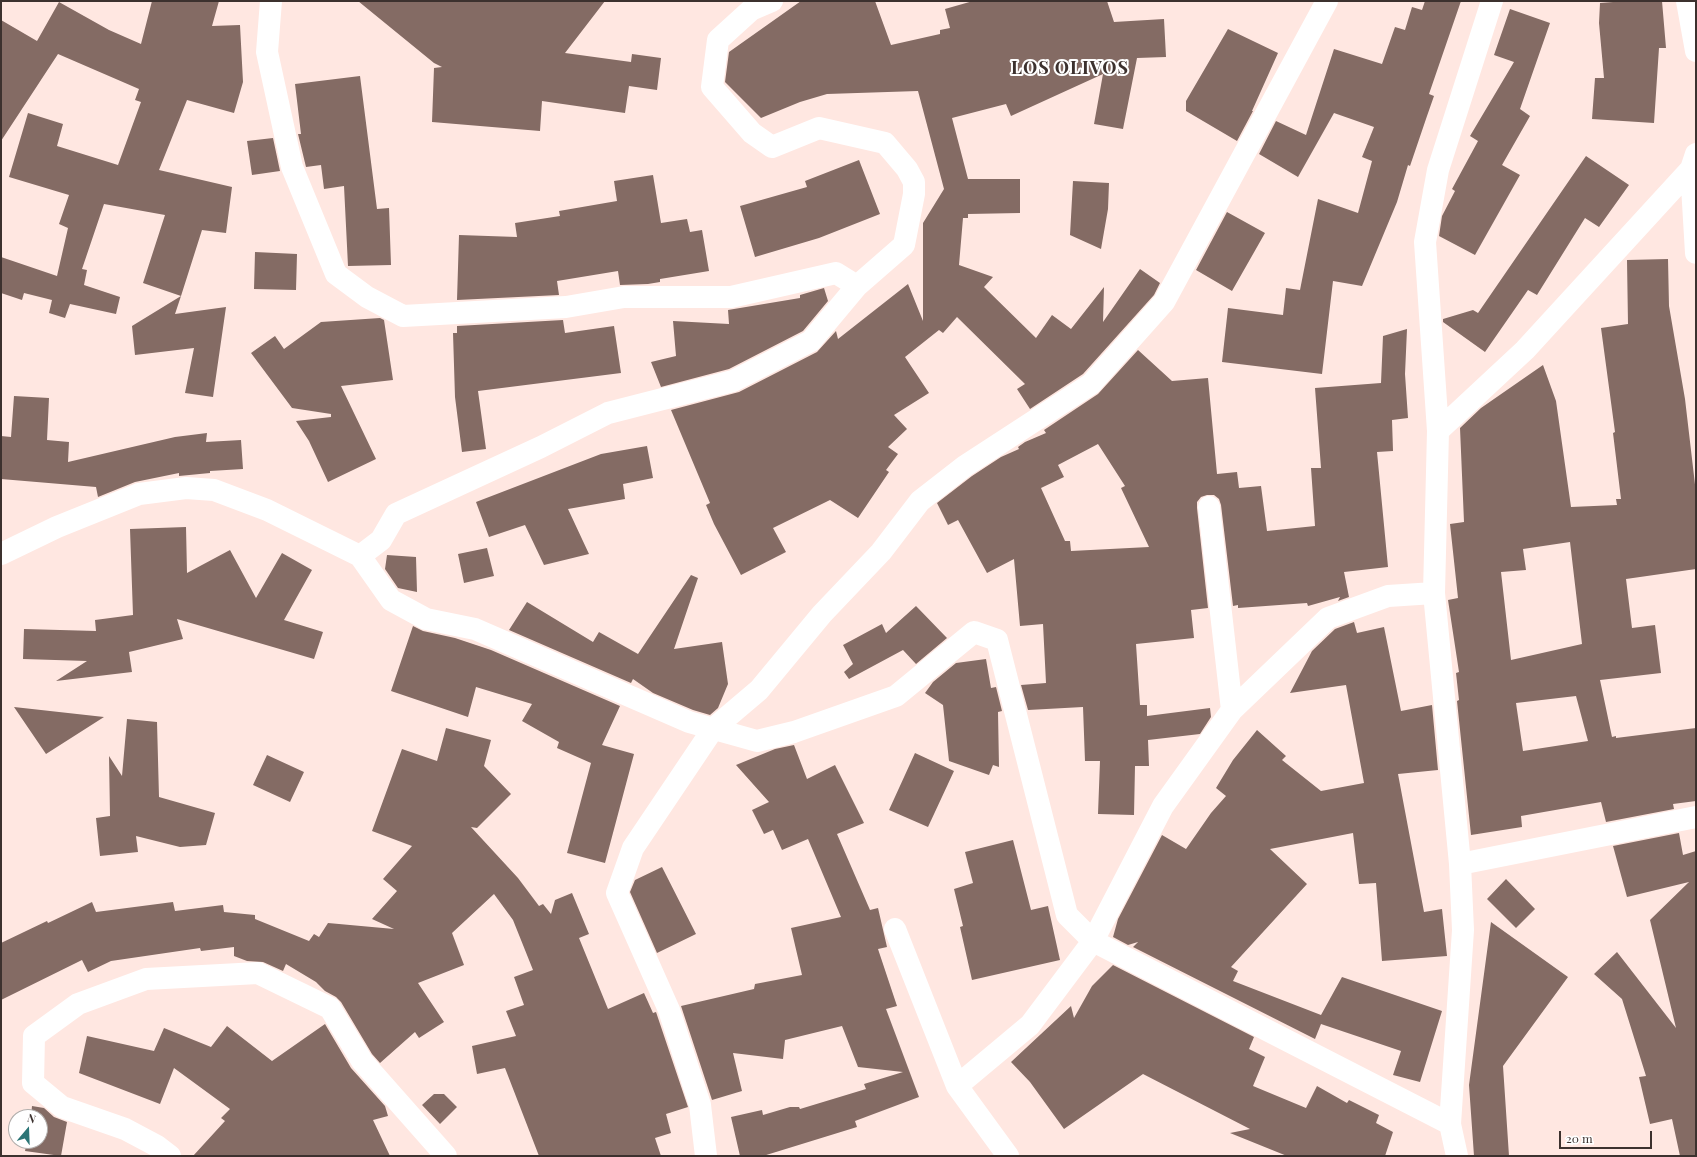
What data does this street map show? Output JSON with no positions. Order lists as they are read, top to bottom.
{
  "districts": ["LOS OLIVOS"],
  "scale_bar": "20 m",
  "north": "top"
}
